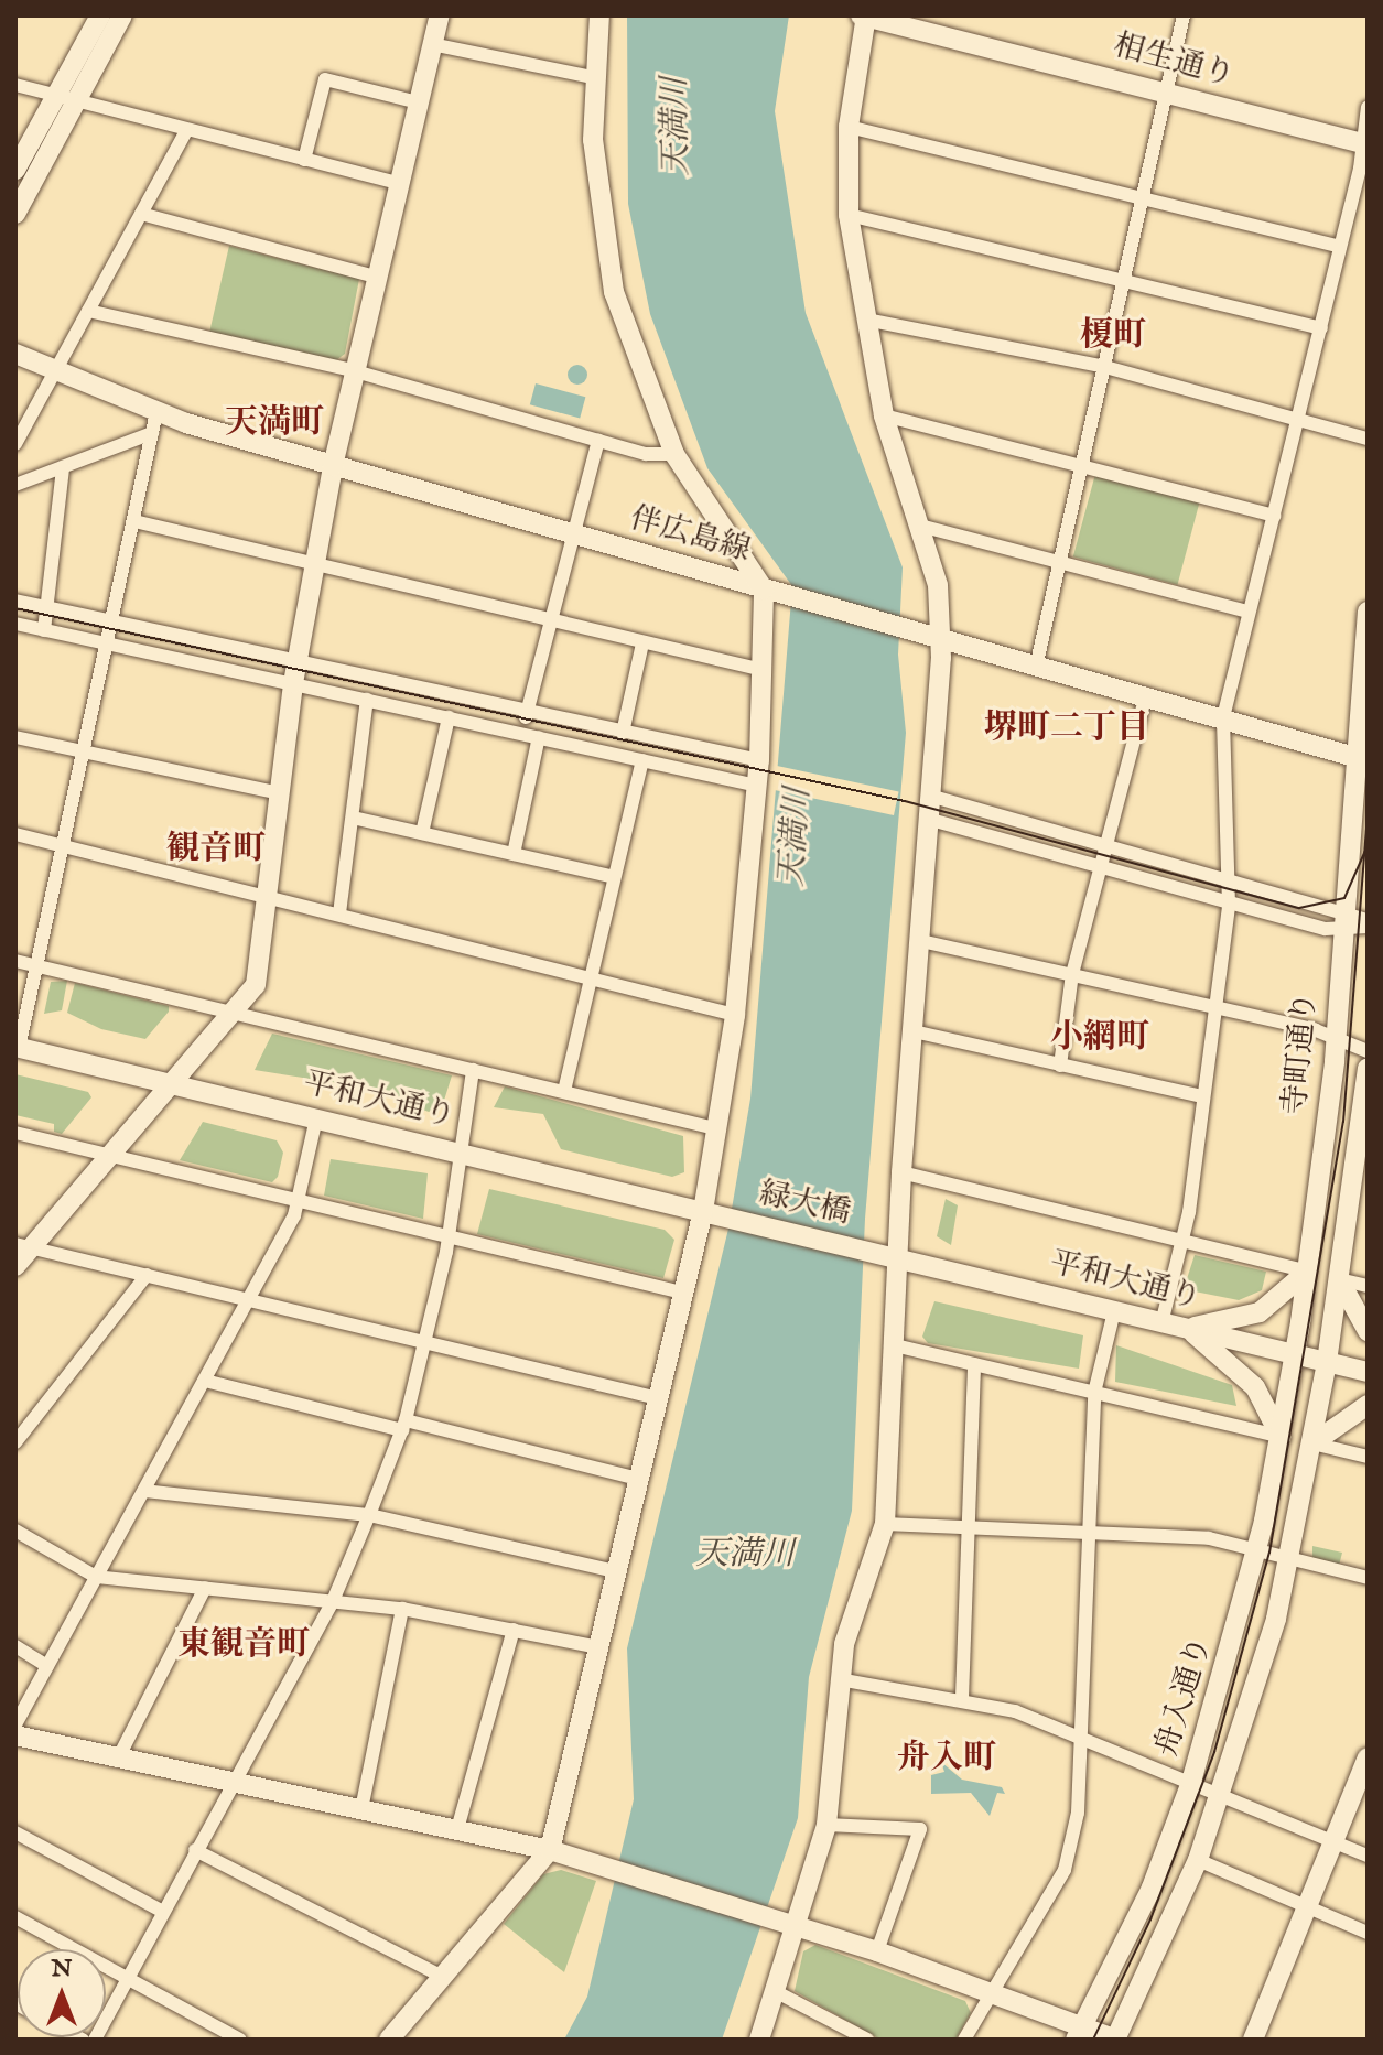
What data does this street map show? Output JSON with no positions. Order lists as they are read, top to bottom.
{
  "streets": {
    "street": [
      "相生通り",
      "伴広島線",
      "寺町通り",
      "平和大通り",
      "緑大橋",
      "舟入通り"
    ]
  },
  "crossings": [
    ["伴広島線", "寺町通り"],
    ["寺町通り", "平和大通り"],
    ["寺町通り", "舟入通り"],
    ["平和大通り", "緑大橋"],
    ["平和大通り", "舟入通り"]
  ],
  "districts": [
    "榎町",
    "天満町",
    "堺町二丁目",
    "観音町",
    "小網町",
    "東観音町",
    "舟入町"
  ],
  "water": ["天満川"],
  "north": "top"
}
